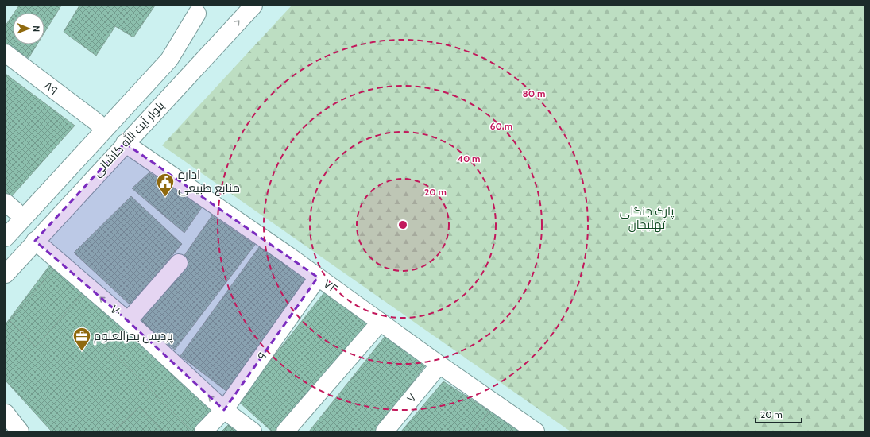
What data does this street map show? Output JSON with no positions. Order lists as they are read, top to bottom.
{
  "streets": {
    "street": [
      "۸۹",
      "بلوار آیت الله کاشانی",
      "۷۲",
      "۷۰",
      "۹",
      "۷"
    ]
  },
  "crossings": [
    ["بلوار آیت الله کاشانی", "۷۲"],
    ["بلوار آیت الله کاشانی", "۷۰"],
    ["۷۲", "۹"],
    ["۷۲", "۷"],
    ["۷۰", "۹"]
  ],
  "one_way": ["۷۰"],
  "parks": ["پارک جنگلی تهلیجان"],
  "places": {
    "public building": ["اداره منابع طبیعی"],
    "office": ["پردیس بحرالعلوم"]
  },
  "scale_bar": "20 m",
  "north": "right",
  "rings": [
    "80 m",
    "60 m",
    "40 m",
    "20 m"
  ]
}
